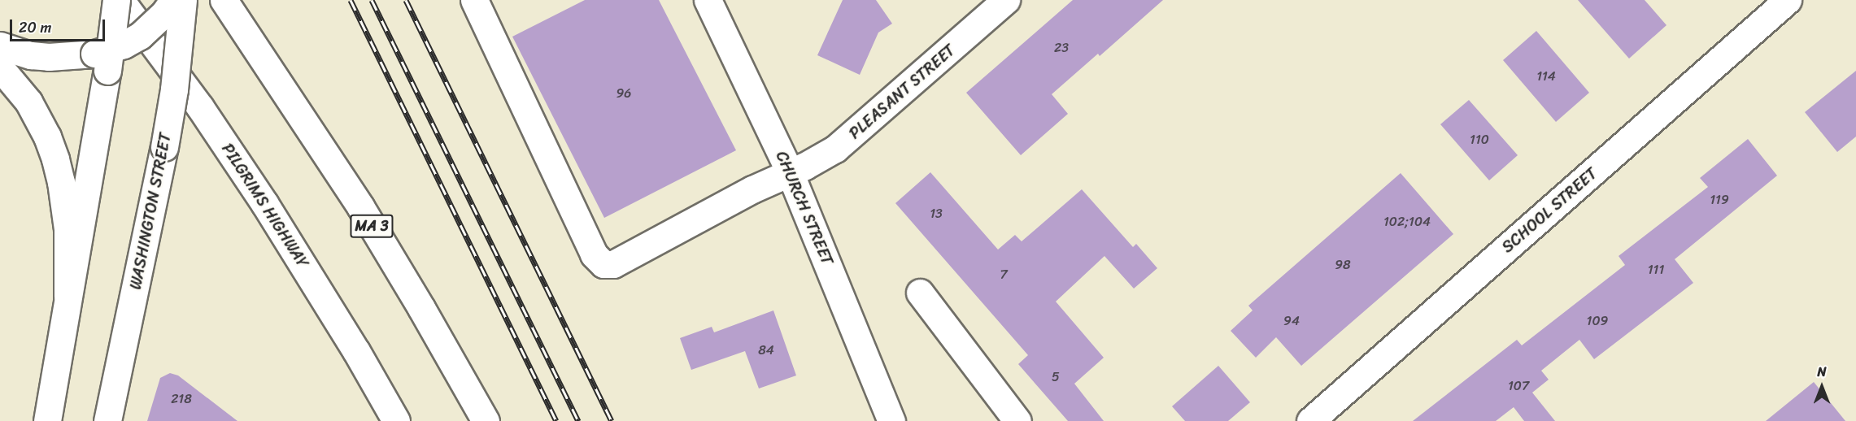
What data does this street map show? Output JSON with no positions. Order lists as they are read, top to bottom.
{
  "streets": {
    "main road": [
      "PLEASANT STREET",
      "PILGRIMS HIGHWAY",
      "CHURCH STREET",
      "SCHOOL STREET",
      "WASHINGTON STREET",
      "MA 3"
    ]
  },
  "crossings": [
    ["PLEASANT STREET", "CHURCH STREET"]
  ],
  "house_numbers": [
    "23",
    "114",
    "96",
    "110",
    "119",
    "13",
    "102;104",
    "98",
    "111",
    "7",
    "94",
    "109",
    "84",
    "5",
    "107",
    "218"
  ],
  "scale_bar": "20 m",
  "north": "top"
}
